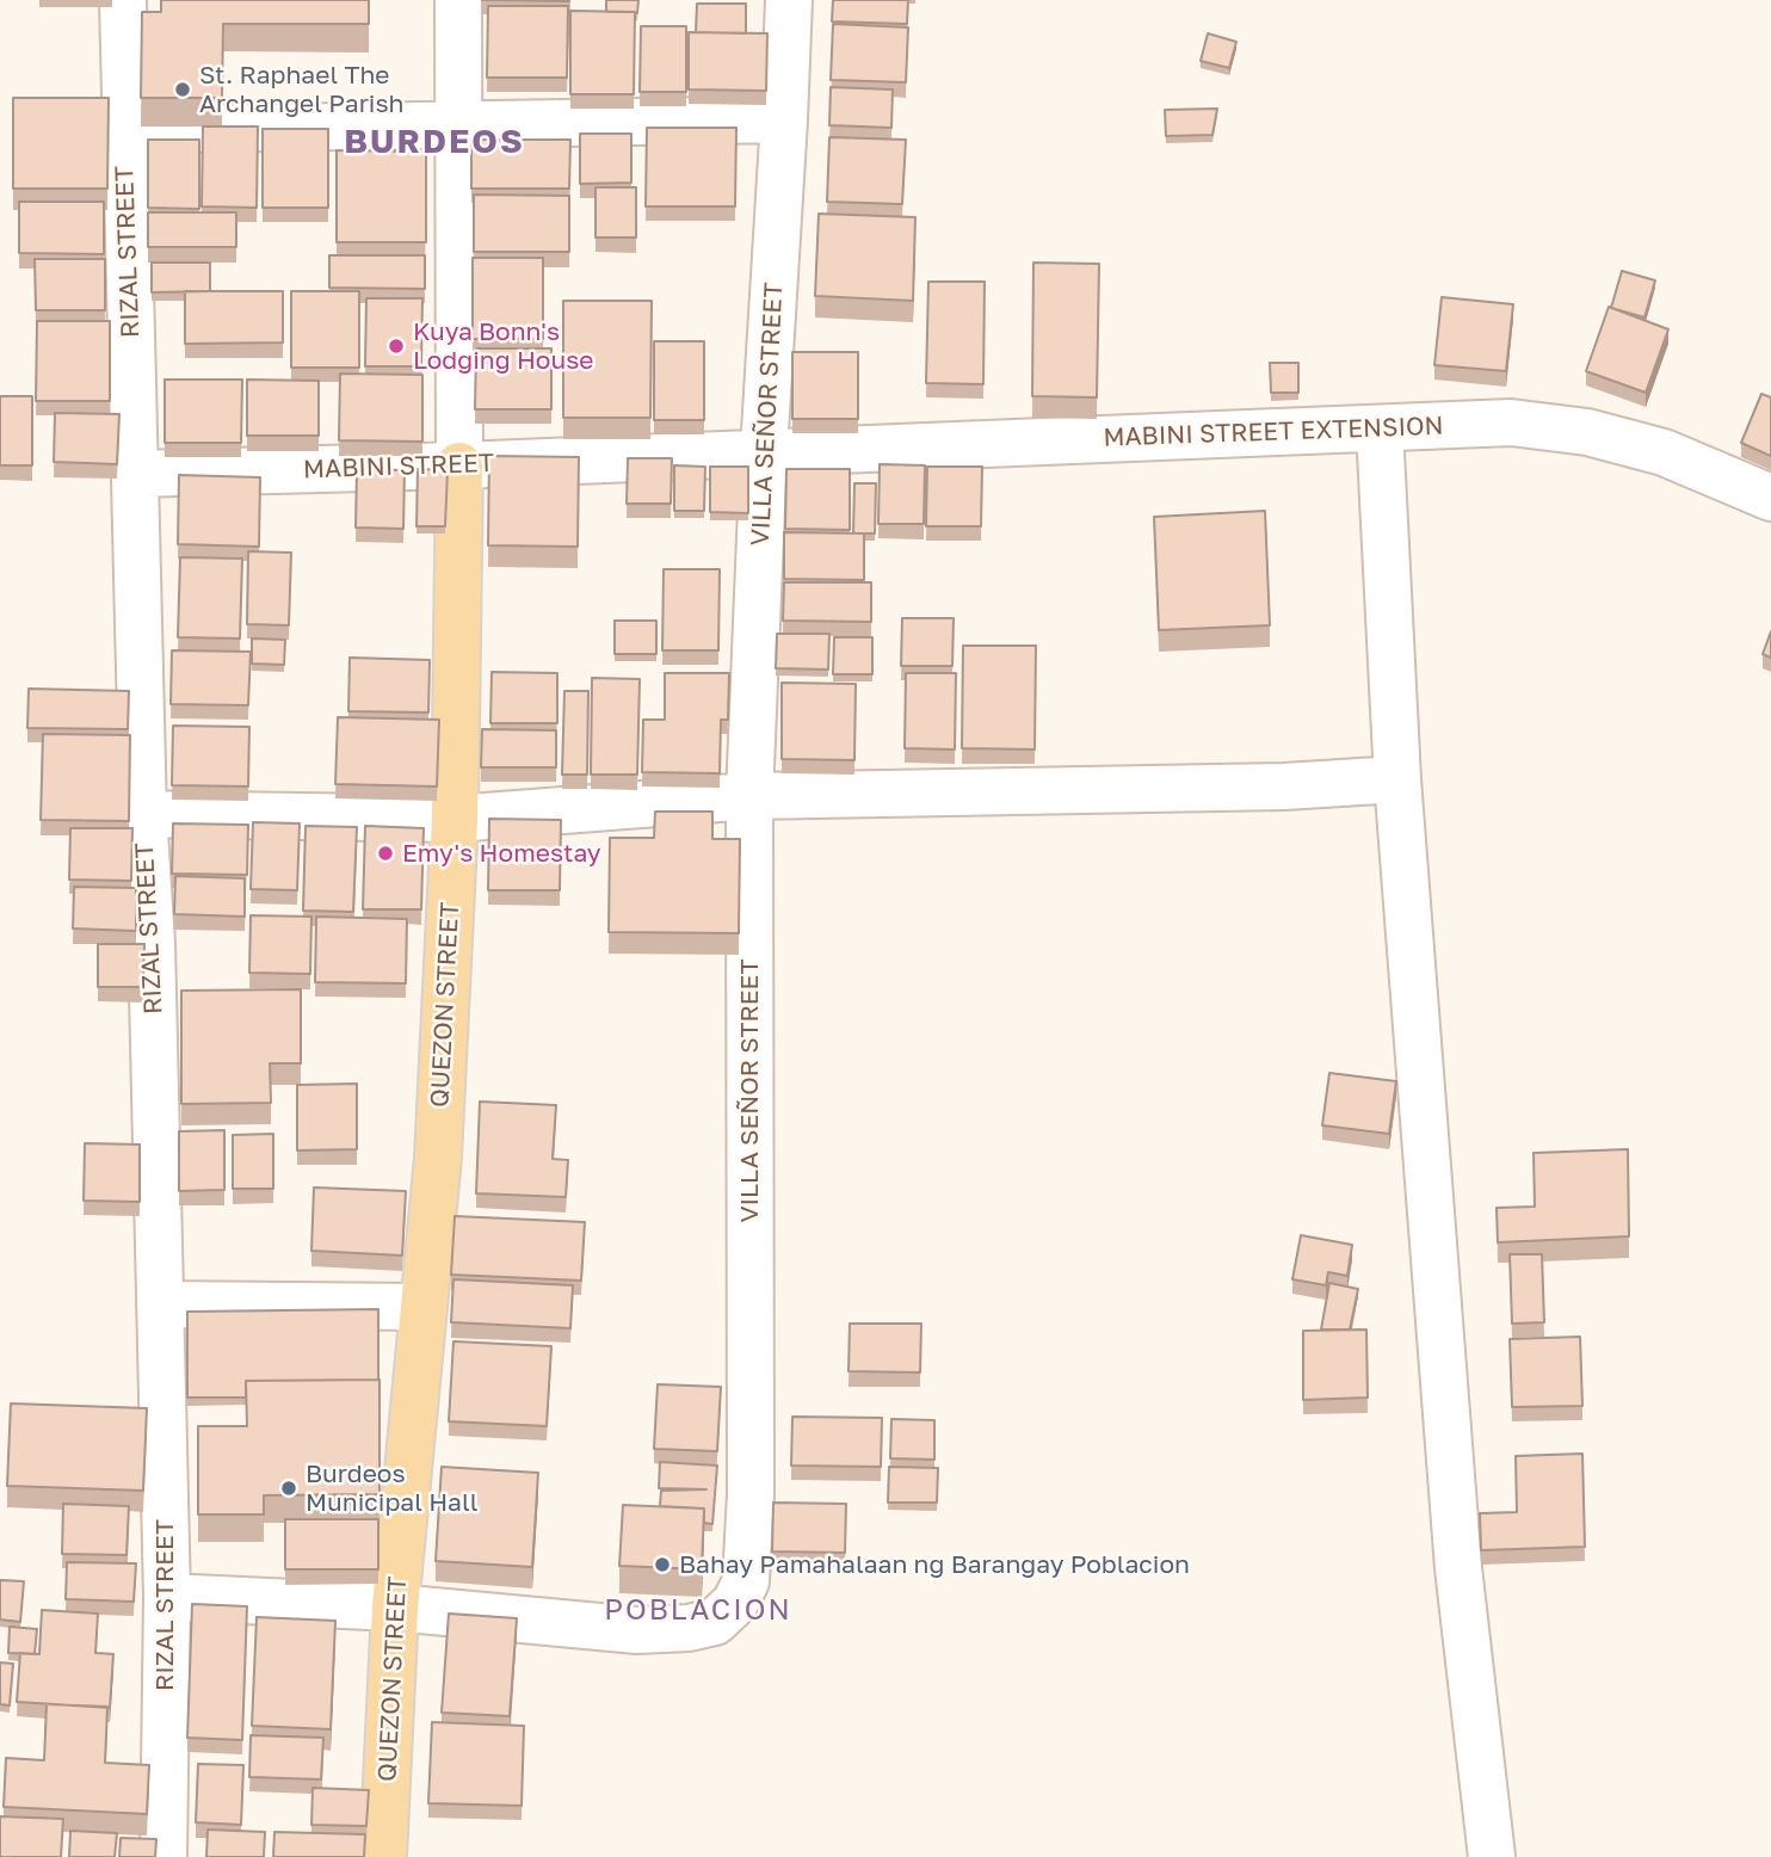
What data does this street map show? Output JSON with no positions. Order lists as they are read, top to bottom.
{
  "streets": {
    "main road": ["QUEZON STREET"],
    "street": [
      "RIZAL STREET",
      "VILLA SEÑOR STREET",
      "MABINI STREET EXTENSION",
      "MABINI STREET"
    ]
  },
  "crossings": [
    ["RIZAL STREET", "VILLA SEÑOR STREET"],
    ["RIZAL STREET", "MABINI STREET"],
    ["VILLA SEÑOR STREET", "MABINI STREET EXTENSION"],
    ["VILLA SEÑOR STREET", "MABINI STREET"],
    ["VILLA SEÑOR STREET", "QUEZON STREET"],
    ["MABINI STREET EXTENSION", "MABINI STREET"],
    ["MABINI STREET", "QUEZON STREET"]
  ],
  "districts": ["BURDEOS", "POBLACION"],
  "places": [
    "St. Raphael The Archangel Parish",
    "Kuya Bonn's Lodging House",
    "Emy's Homestay",
    "Burdeos Municipal Hall",
    "Bahay Pamahalaan ng Barangay Poblacion"
  ]
}
